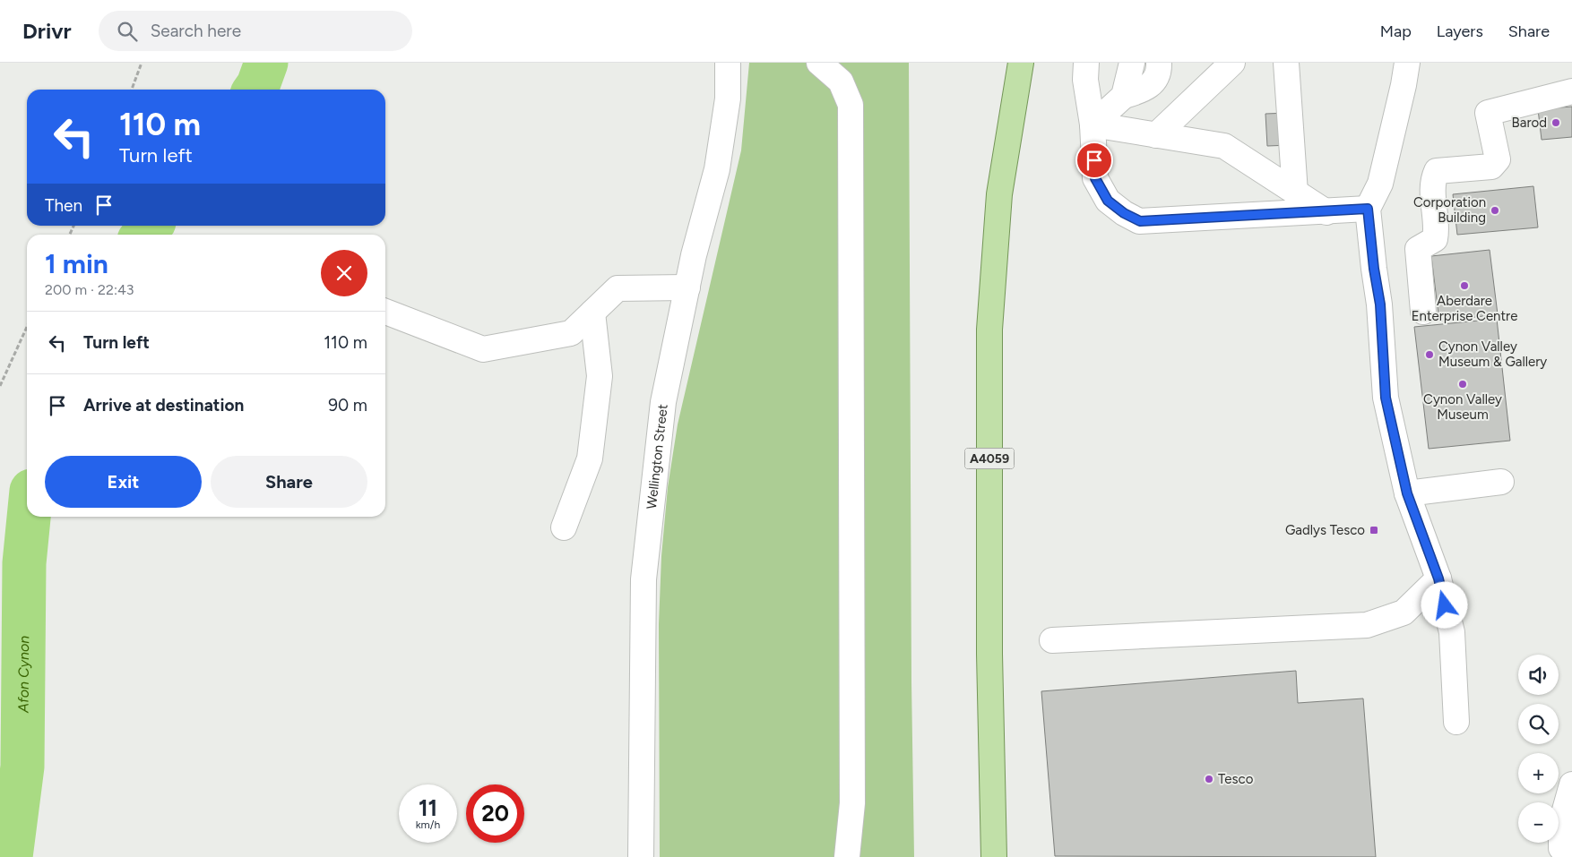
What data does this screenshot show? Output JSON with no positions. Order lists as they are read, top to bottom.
{
  "streets": {
    "main road": ["A4059"],
    "street": ["Wellington Street"]
  },
  "water": ["Afon Cynon"],
  "places": {
    "other": [
      "Barod",
      "Corporation Building",
      "Aberdare Enterprise Centre",
      "Cynon Valley Museum & Gallery",
      "Cynon Valley Museum",
      "Tesco"
    ],
    "transit": ["Gadlys Tesco"]
  },
  "page": {
    "header": "Drivr",
    "search": "Search here",
    "nav": ["Map", "Layers", "Share"],
    "turn": ["110 m", "Turn left"],
    "then": "Then",
    "heading": ["1 min", "200 m · 22:43"],
    "list": [
      {
        "name": "Turn left",
        "value": "110 m"
      },
      {
        "name": "Arrive at destination",
        "value": "90 m"
      }
    ],
    "buttons": ["Exit", "Share"],
    "map_buttons": ["+", "−"],
    "speed": "11 km/h",
    "limit": "20"
  }
}
